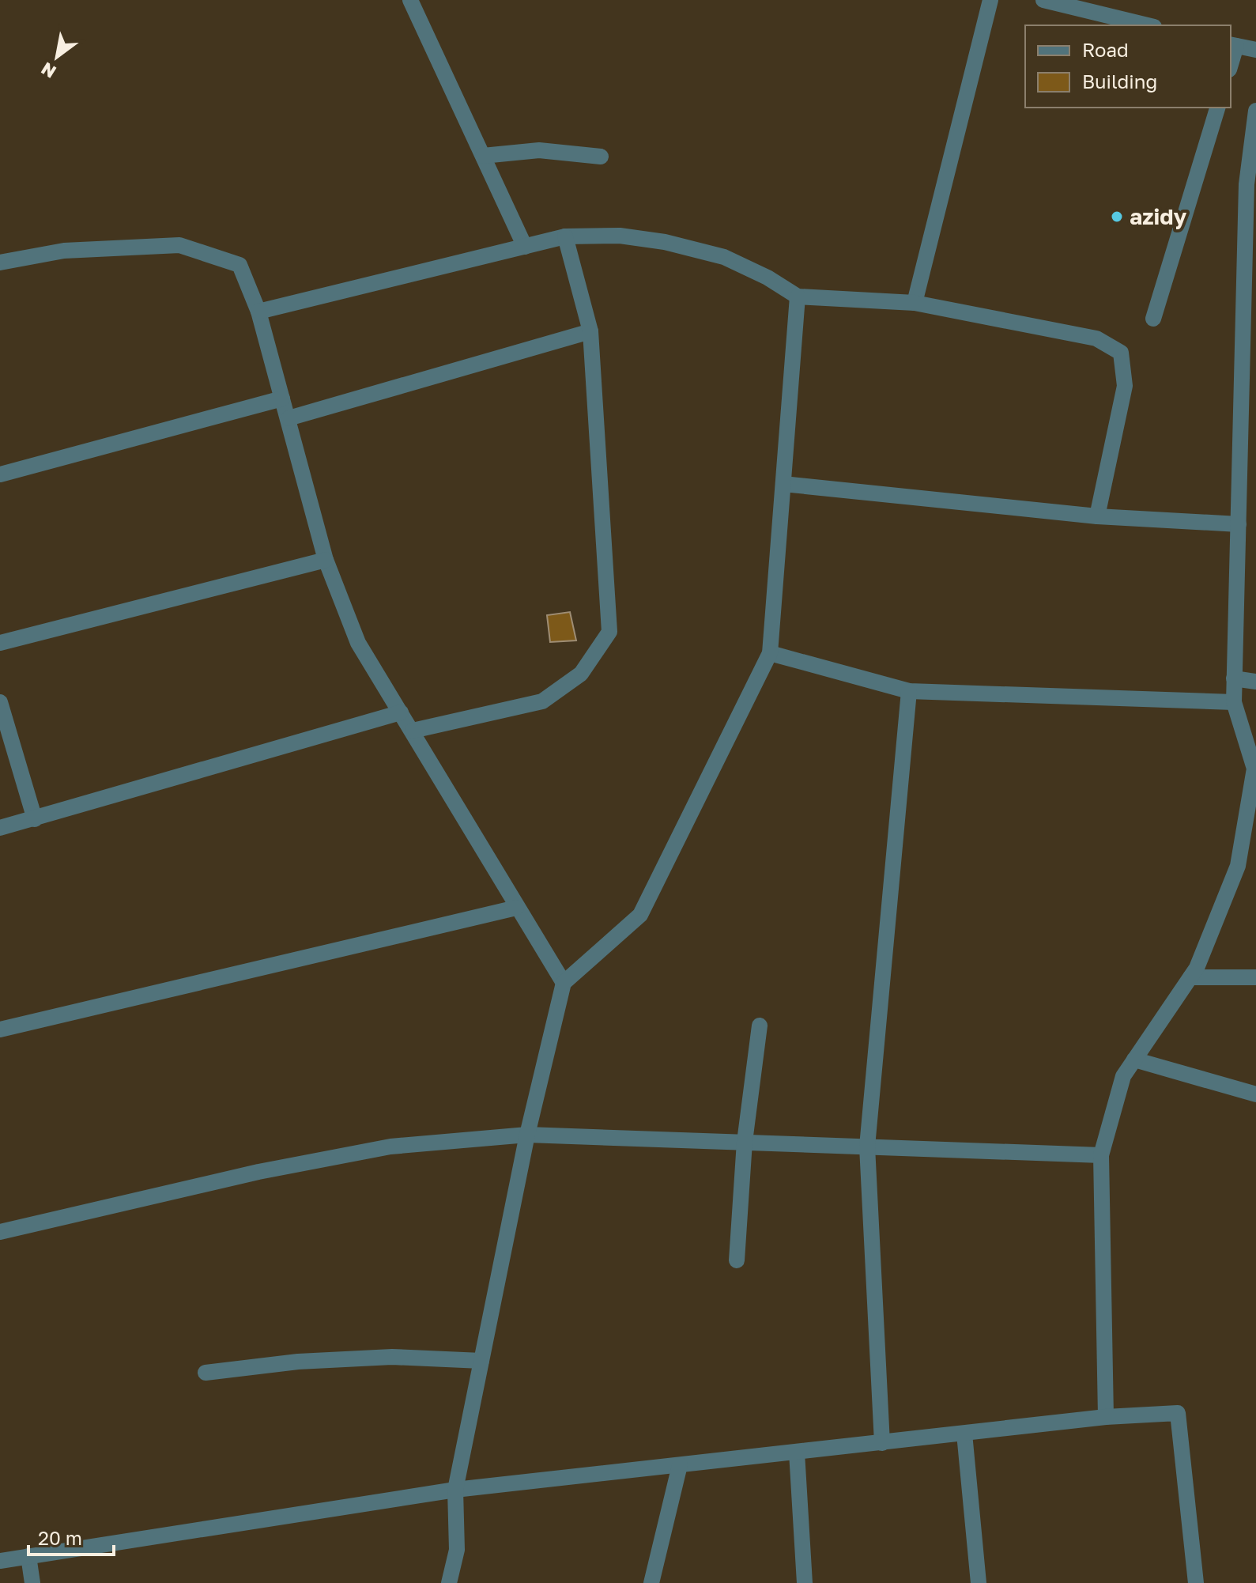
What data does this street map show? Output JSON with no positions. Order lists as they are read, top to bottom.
{
  "places": ["azidy"],
  "legend": ["Road", "Building"],
  "scale_bar": "20 m",
  "north": "bottom left"
}
